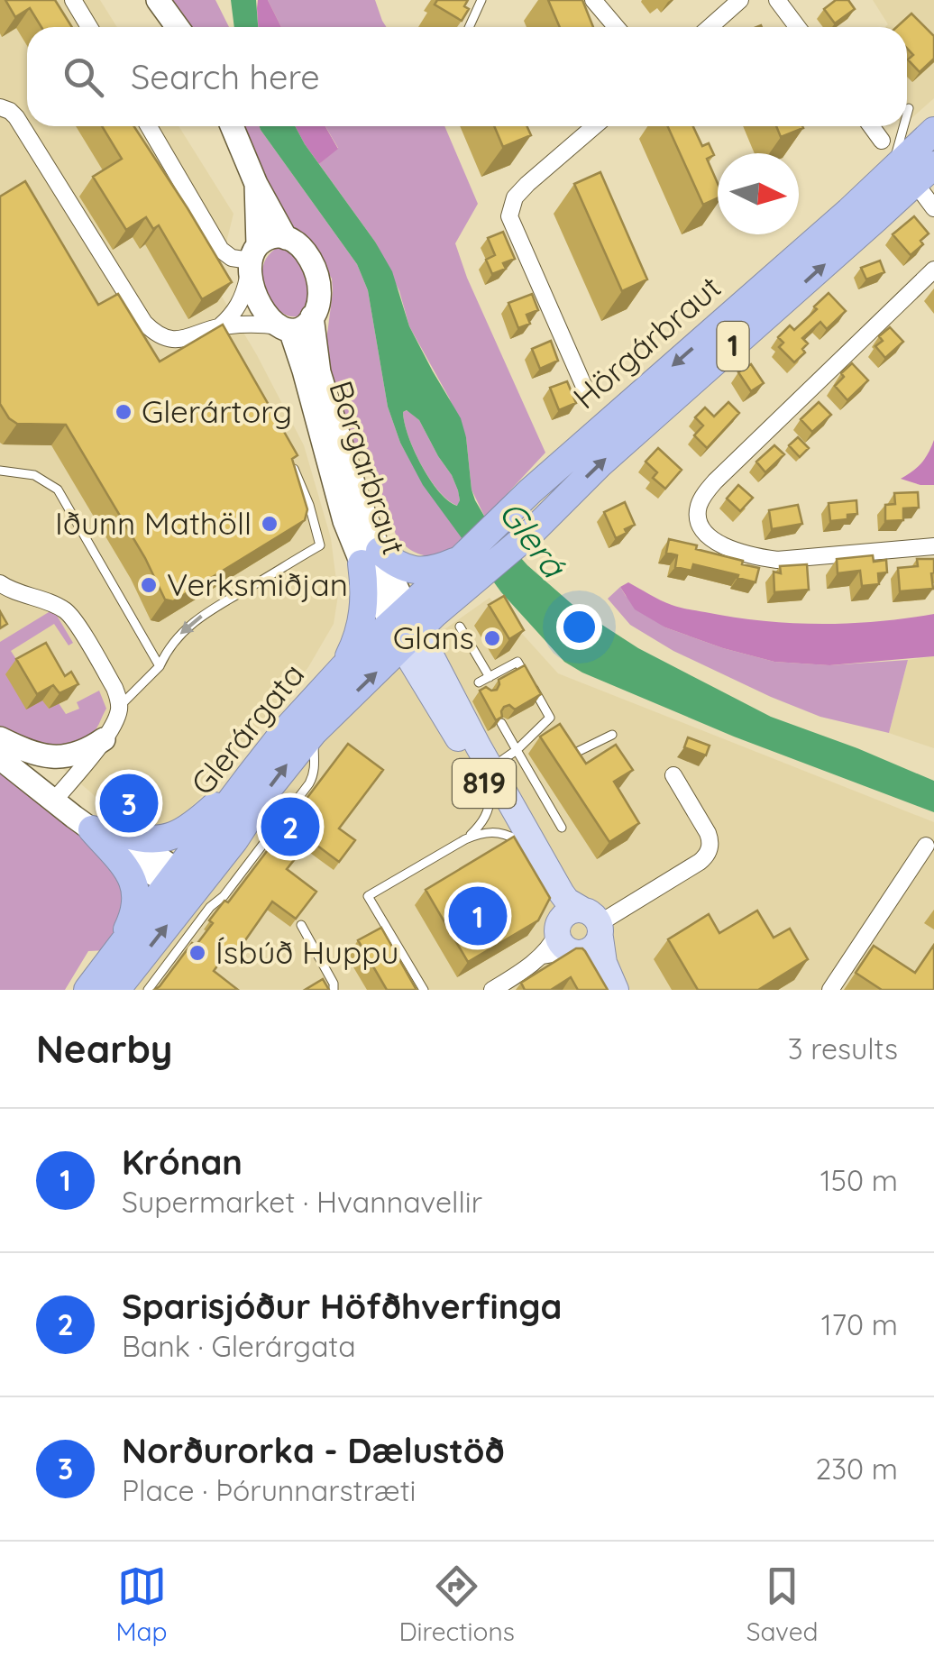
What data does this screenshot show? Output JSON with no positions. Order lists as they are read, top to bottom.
{
  "streets": {
    "highway": ["Hörgárbraut", "1", "Glerárgata"],
    "main road": ["819"],
    "street": ["Borgarbraut"]
  },
  "crossings": [
    ["Hörgárbraut", "Borgarbraut"],
    ["Hörgárbraut", "Glerárgata"],
    ["Hörgárbraut", "819"],
    ["Borgarbraut", "Glerárgata"],
    ["Borgarbraut", "819"],
    ["Glerárgata", "819"]
  ],
  "water": ["Glerá"],
  "places": [
    "Glerártorg",
    "Iðunn Mathöll",
    "Verksmiðjan",
    "Glans",
    "Ísbúð Huppu"
  ],
  "north": "right",
  "page": {
    "search": "Search here",
    "pins": ["3", "2", "1"],
    "heading": ["Nearby", "3 results"],
    "list": [
      {
        "mark": "1",
        "name": "Krónan",
        "note": "Supermarket · Hvannavellir",
        "value": "150 m"
      },
      {
        "mark": "2",
        "name": "Sparisjóður Höfðhverfinga",
        "note": "Bank · Glerárgata",
        "value": "170 m"
      },
      {
        "mark": "3",
        "name": "Norðurorka - Dælustöð",
        "note": "Place · Þórunnarstræti",
        "value": "230 m"
      }
    ],
    "nav": ["Map", "Directions", "Saved"]
  }
}
